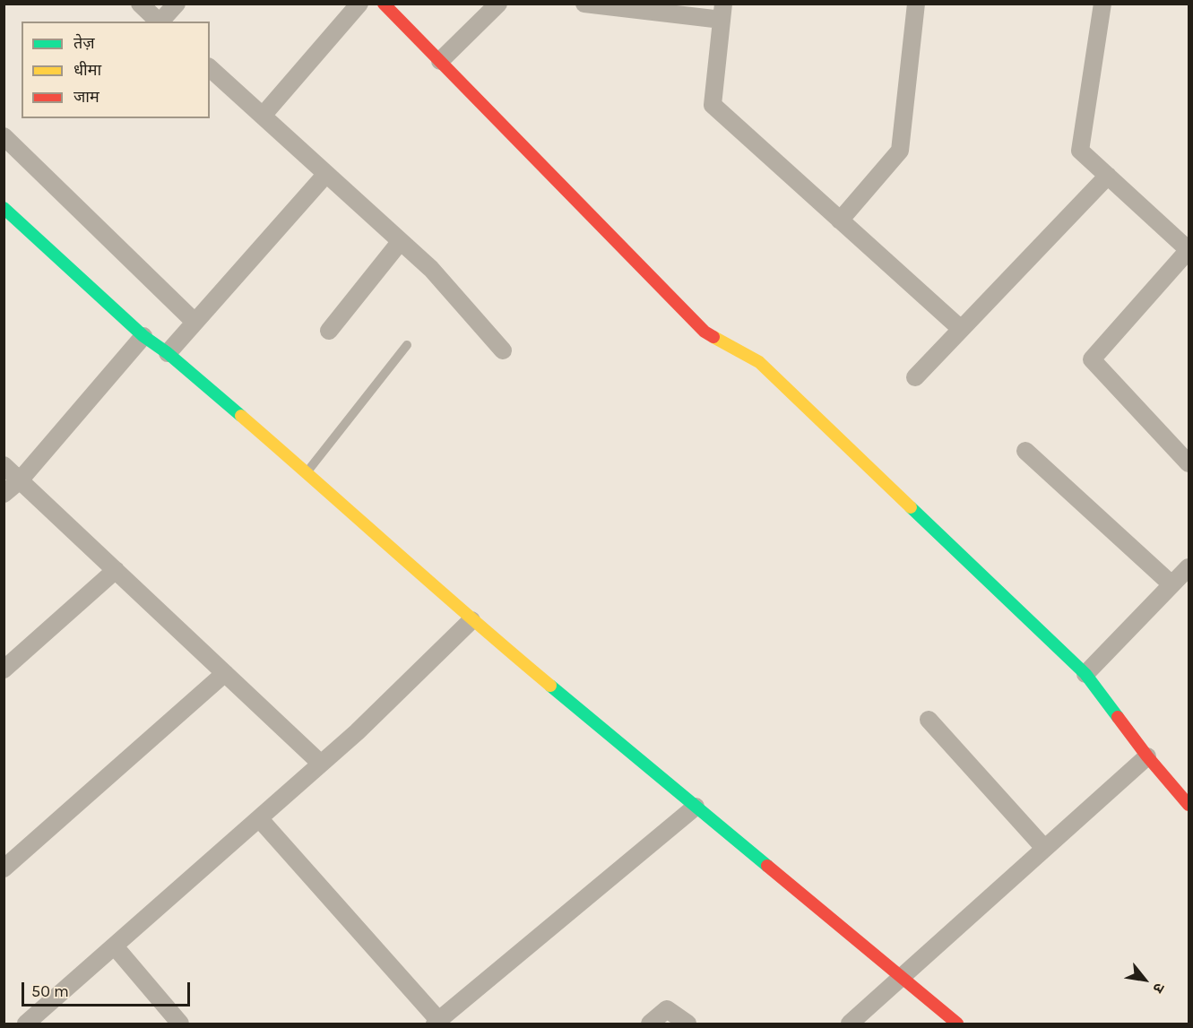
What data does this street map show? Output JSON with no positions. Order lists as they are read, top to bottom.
{
  "legend": ["तेज़", "धीमा", "जाम"],
  "scale_bar": "50 m",
  "north": "bottom right"
}
